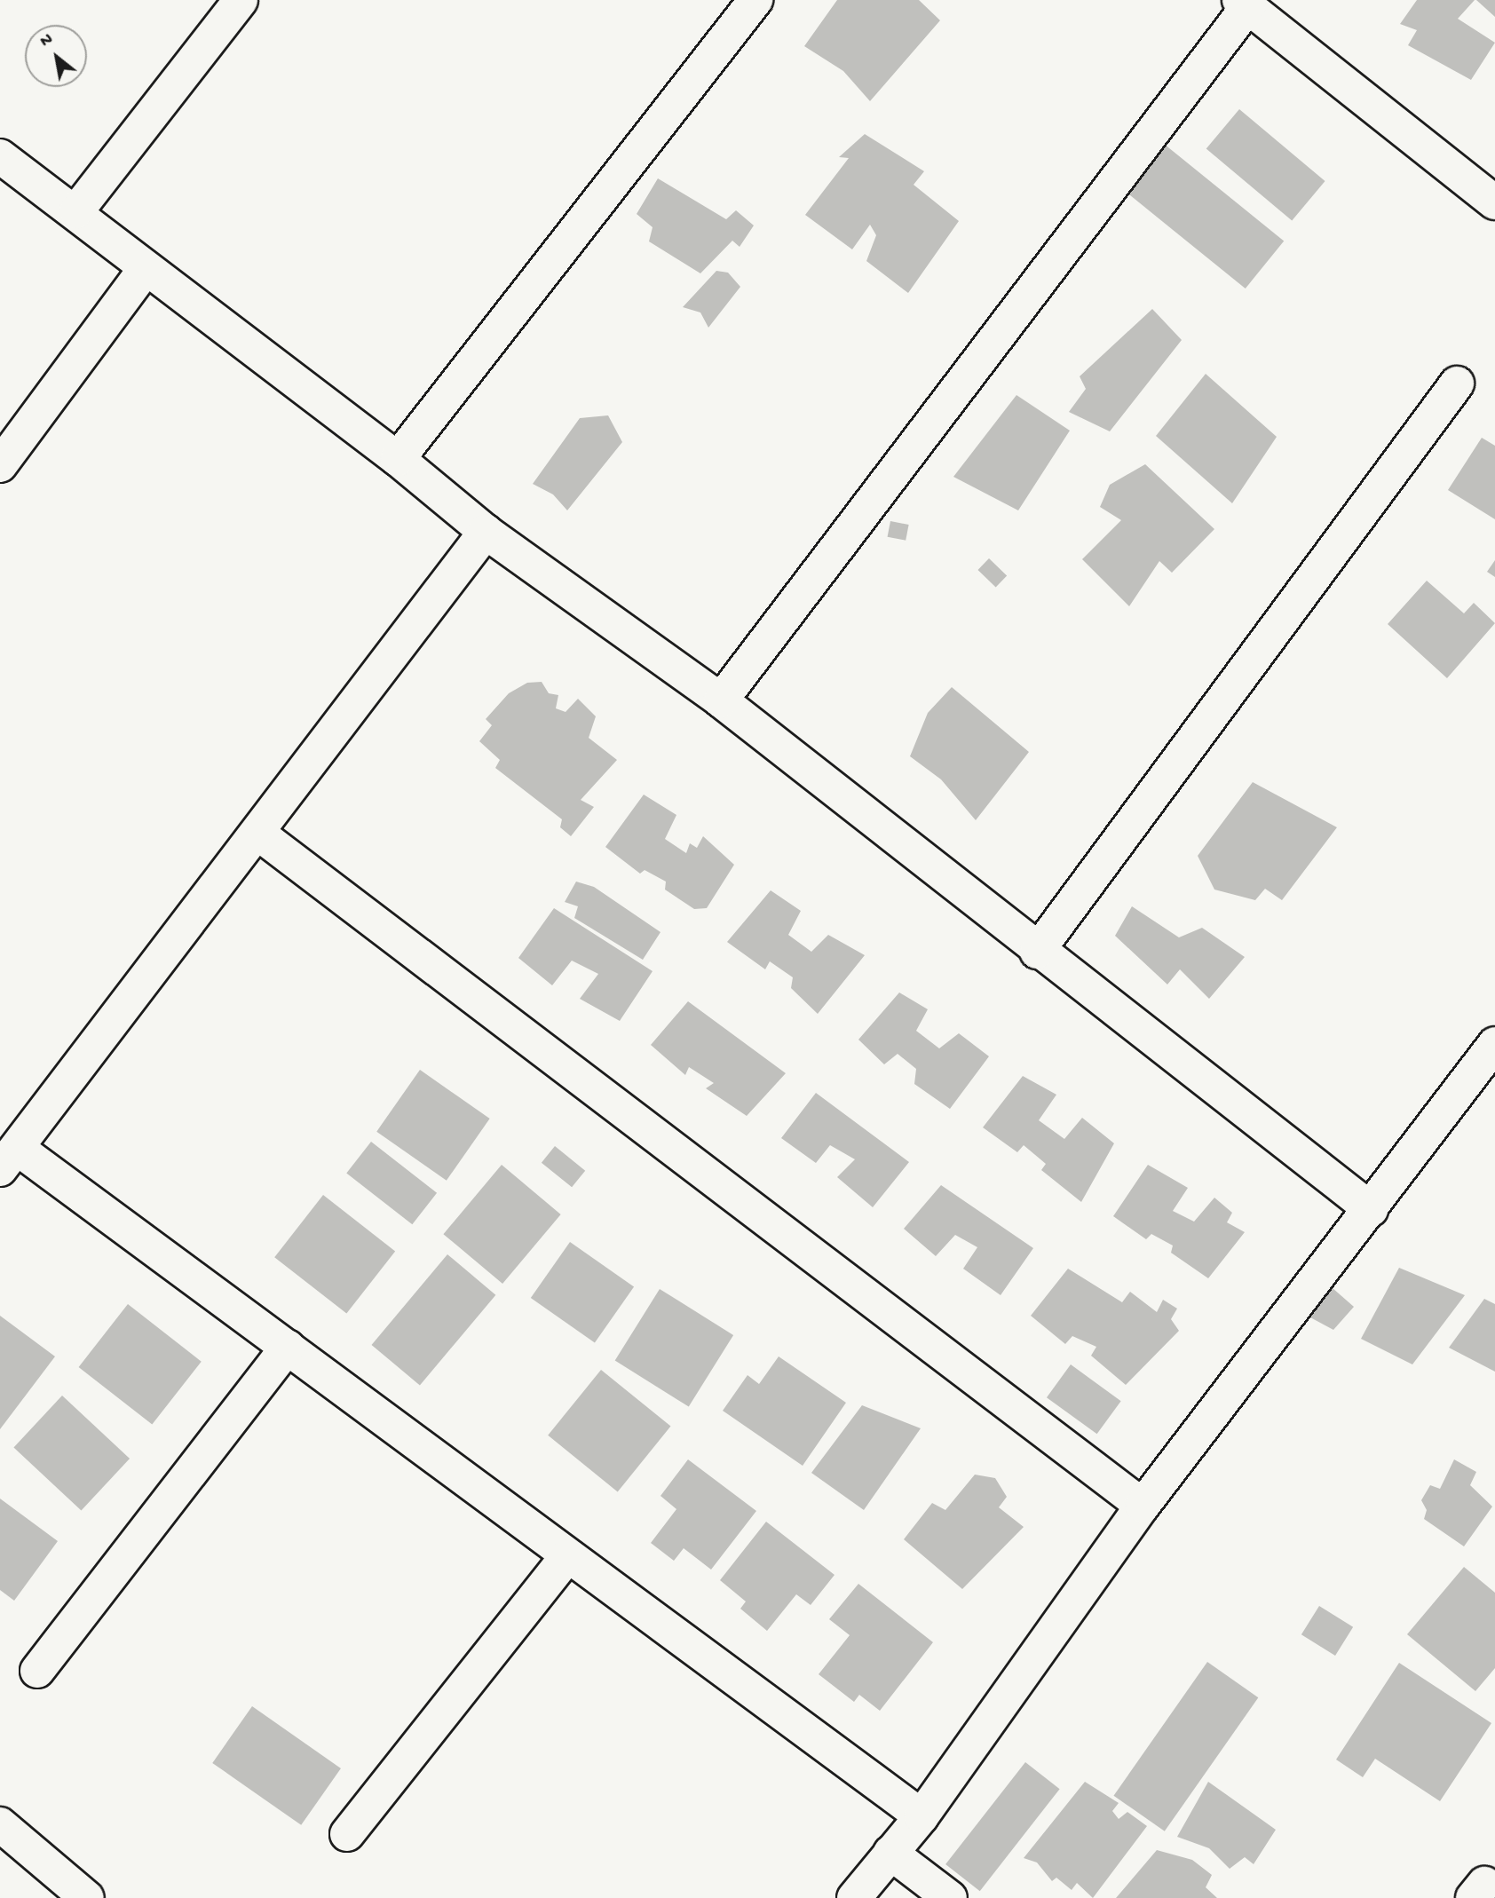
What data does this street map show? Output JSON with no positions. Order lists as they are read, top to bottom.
{
  "north": "top left"
}
